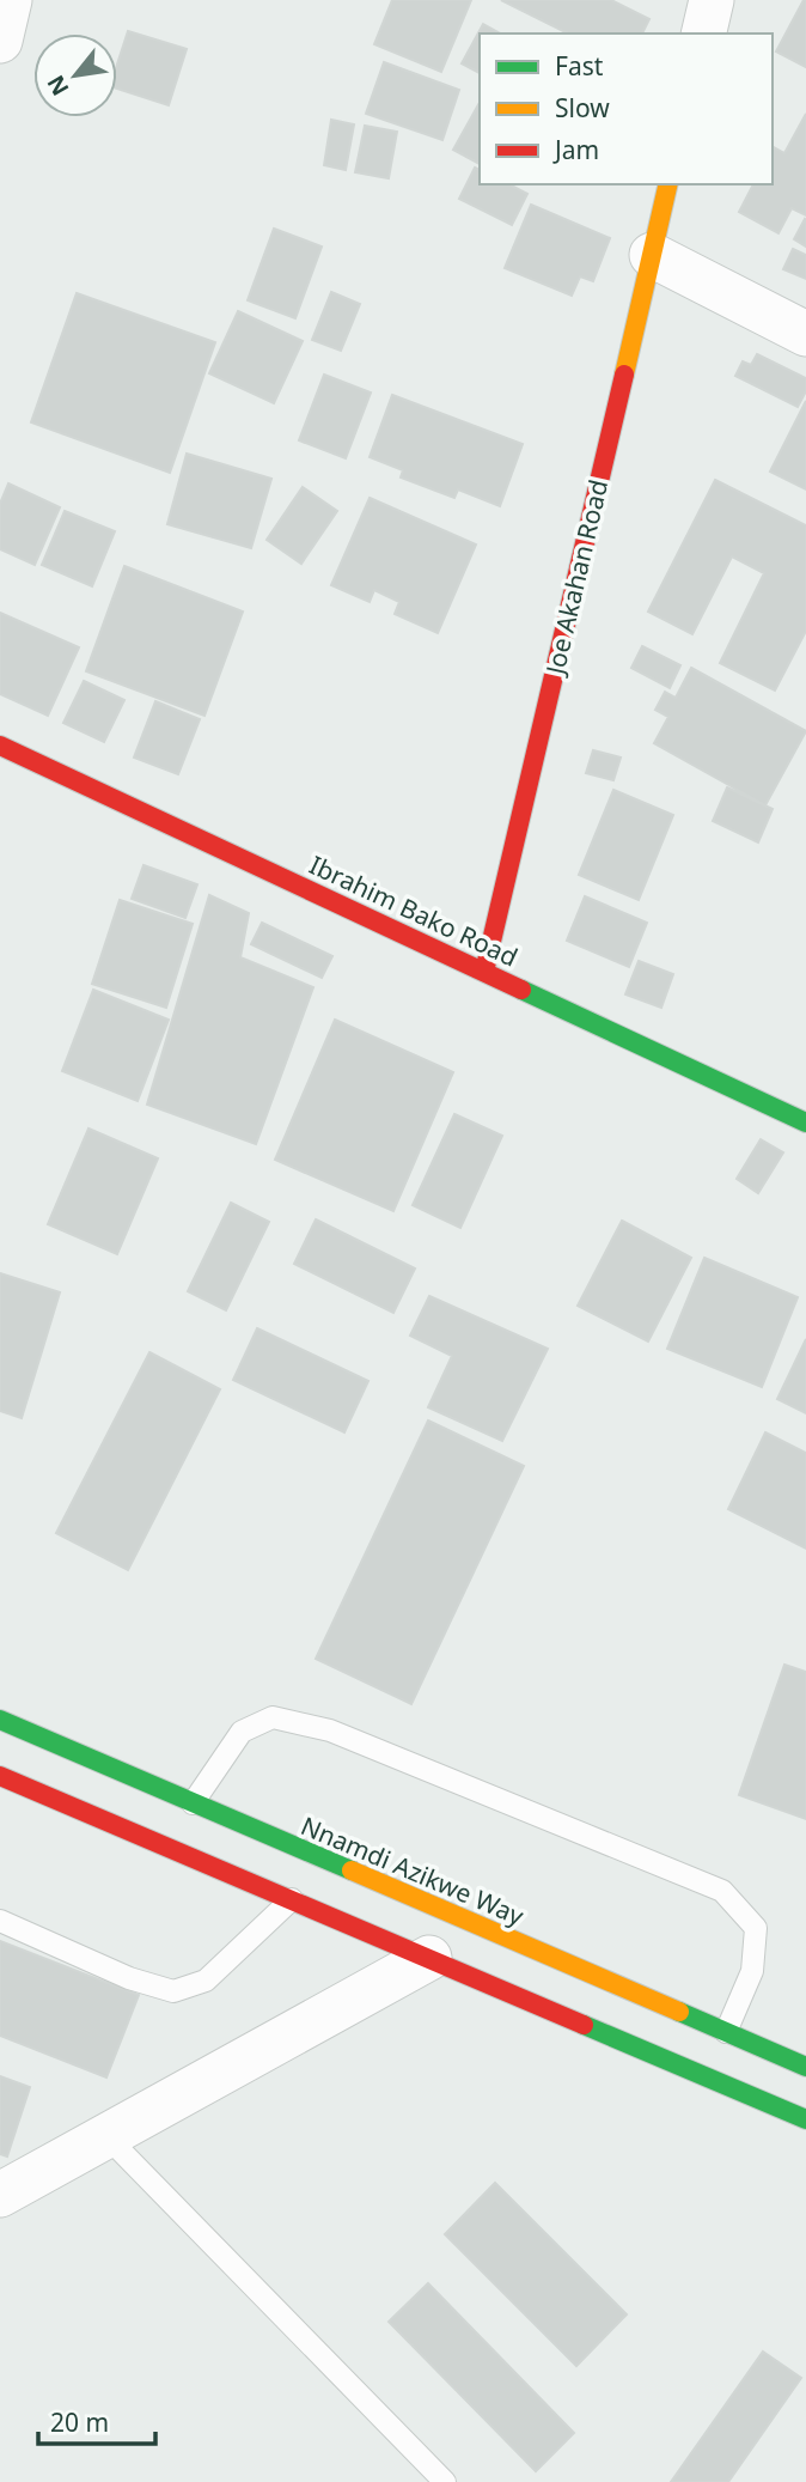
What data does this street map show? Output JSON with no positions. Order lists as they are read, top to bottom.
{
  "streets": {
    "main road": ["Joe Akahan Road", "Ibrahim Bako Road", "Nnamdi Azikwe Way"]
  },
  "crossings": [
    ["Joe Akahan Road", "Ibrahim Bako Road"]
  ],
  "legend": ["Fast", "Slow", "Jam"],
  "scale_bar": "20 m",
  "north": "bottom left"
}
